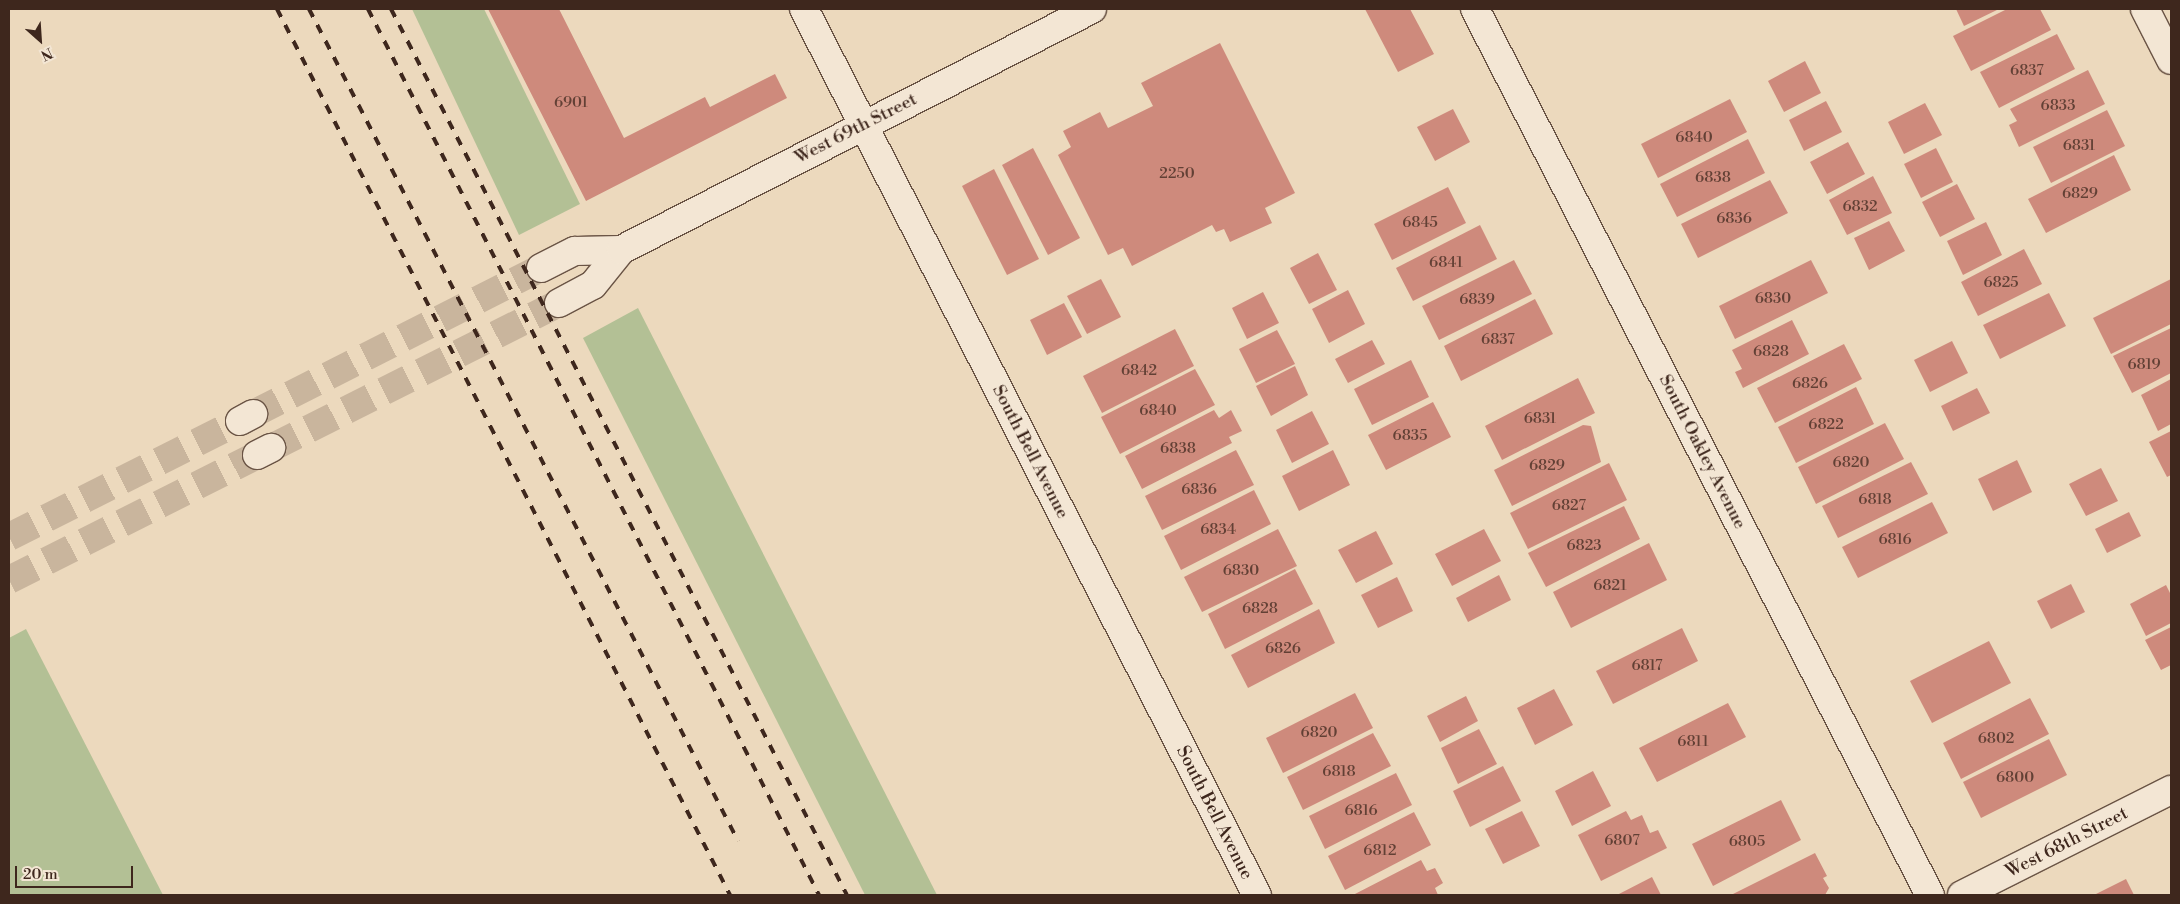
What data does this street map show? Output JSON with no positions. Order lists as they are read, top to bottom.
{
  "streets": {
    "street": [
      "West 69th Street",
      "South Bell Avenue",
      "South Oakley Avenue",
      "West 68th Street"
    ]
  },
  "crossings": [
    ["West 69th Street", "South Bell Avenue"]
  ],
  "house_numbers": [
    "6837",
    "6901",
    "6833",
    "6840",
    "6831",
    "2250",
    "6838",
    "6829",
    "6832",
    "6836",
    "6845",
    "6841",
    "6825",
    "6830",
    "6839",
    "6837",
    "6828",
    "6819",
    "6842",
    "6826",
    "6840",
    "6831",
    "6822",
    "6835",
    "6838",
    "6820",
    "6829",
    "6836",
    "6818",
    "6827",
    "6834",
    "6816",
    "6823",
    "6830",
    "6821",
    "6828",
    "6826",
    "6817",
    "6820",
    "6802",
    "6811",
    "6818",
    "6800",
    "6816",
    "6807",
    "6805",
    "6812"
  ],
  "scale_bar": "20 m",
  "north": "bottom right"
}
